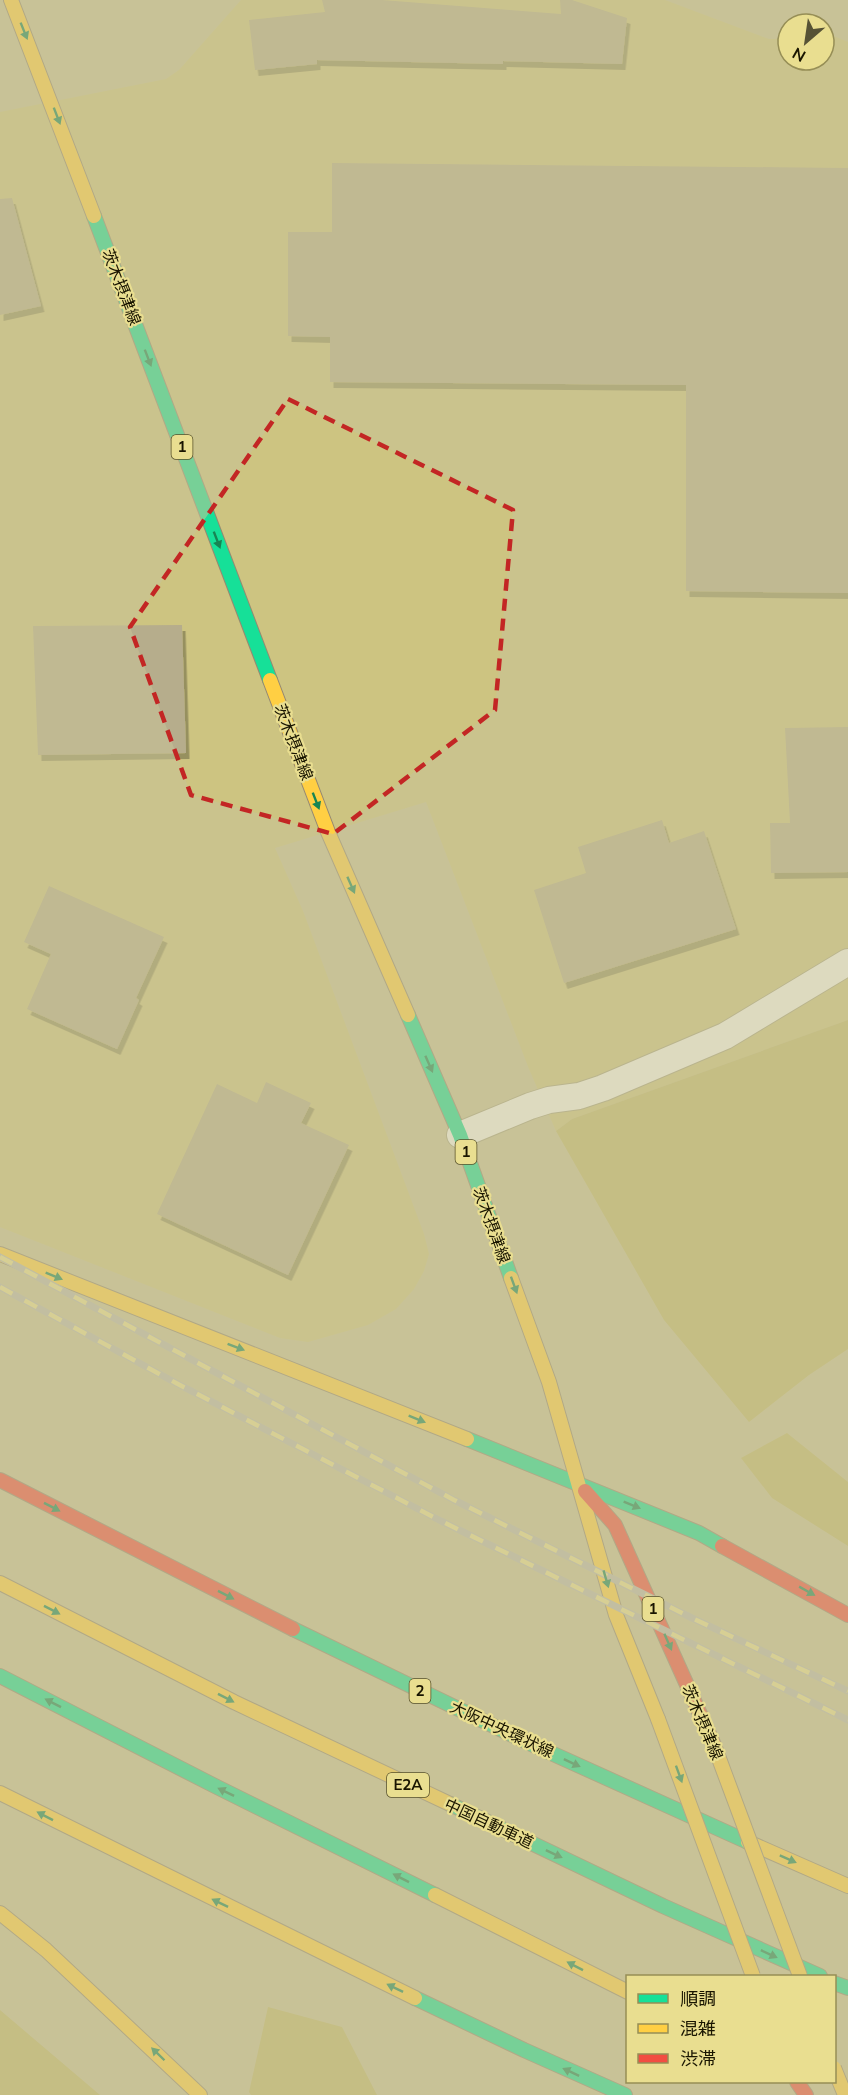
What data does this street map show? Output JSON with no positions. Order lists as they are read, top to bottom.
{
  "streets": {
    "main road": [
      "茨木摂津線",
      "1",
      "2",
      "大阪中央環状線",
      "E2A",
      "中国自動車道"
    ]
  },
  "one_way": ["茨木摂津線", "大阪中央環状線"],
  "legend": ["順調", "混雑", "渋滞"],
  "north": "bottom left"
}
